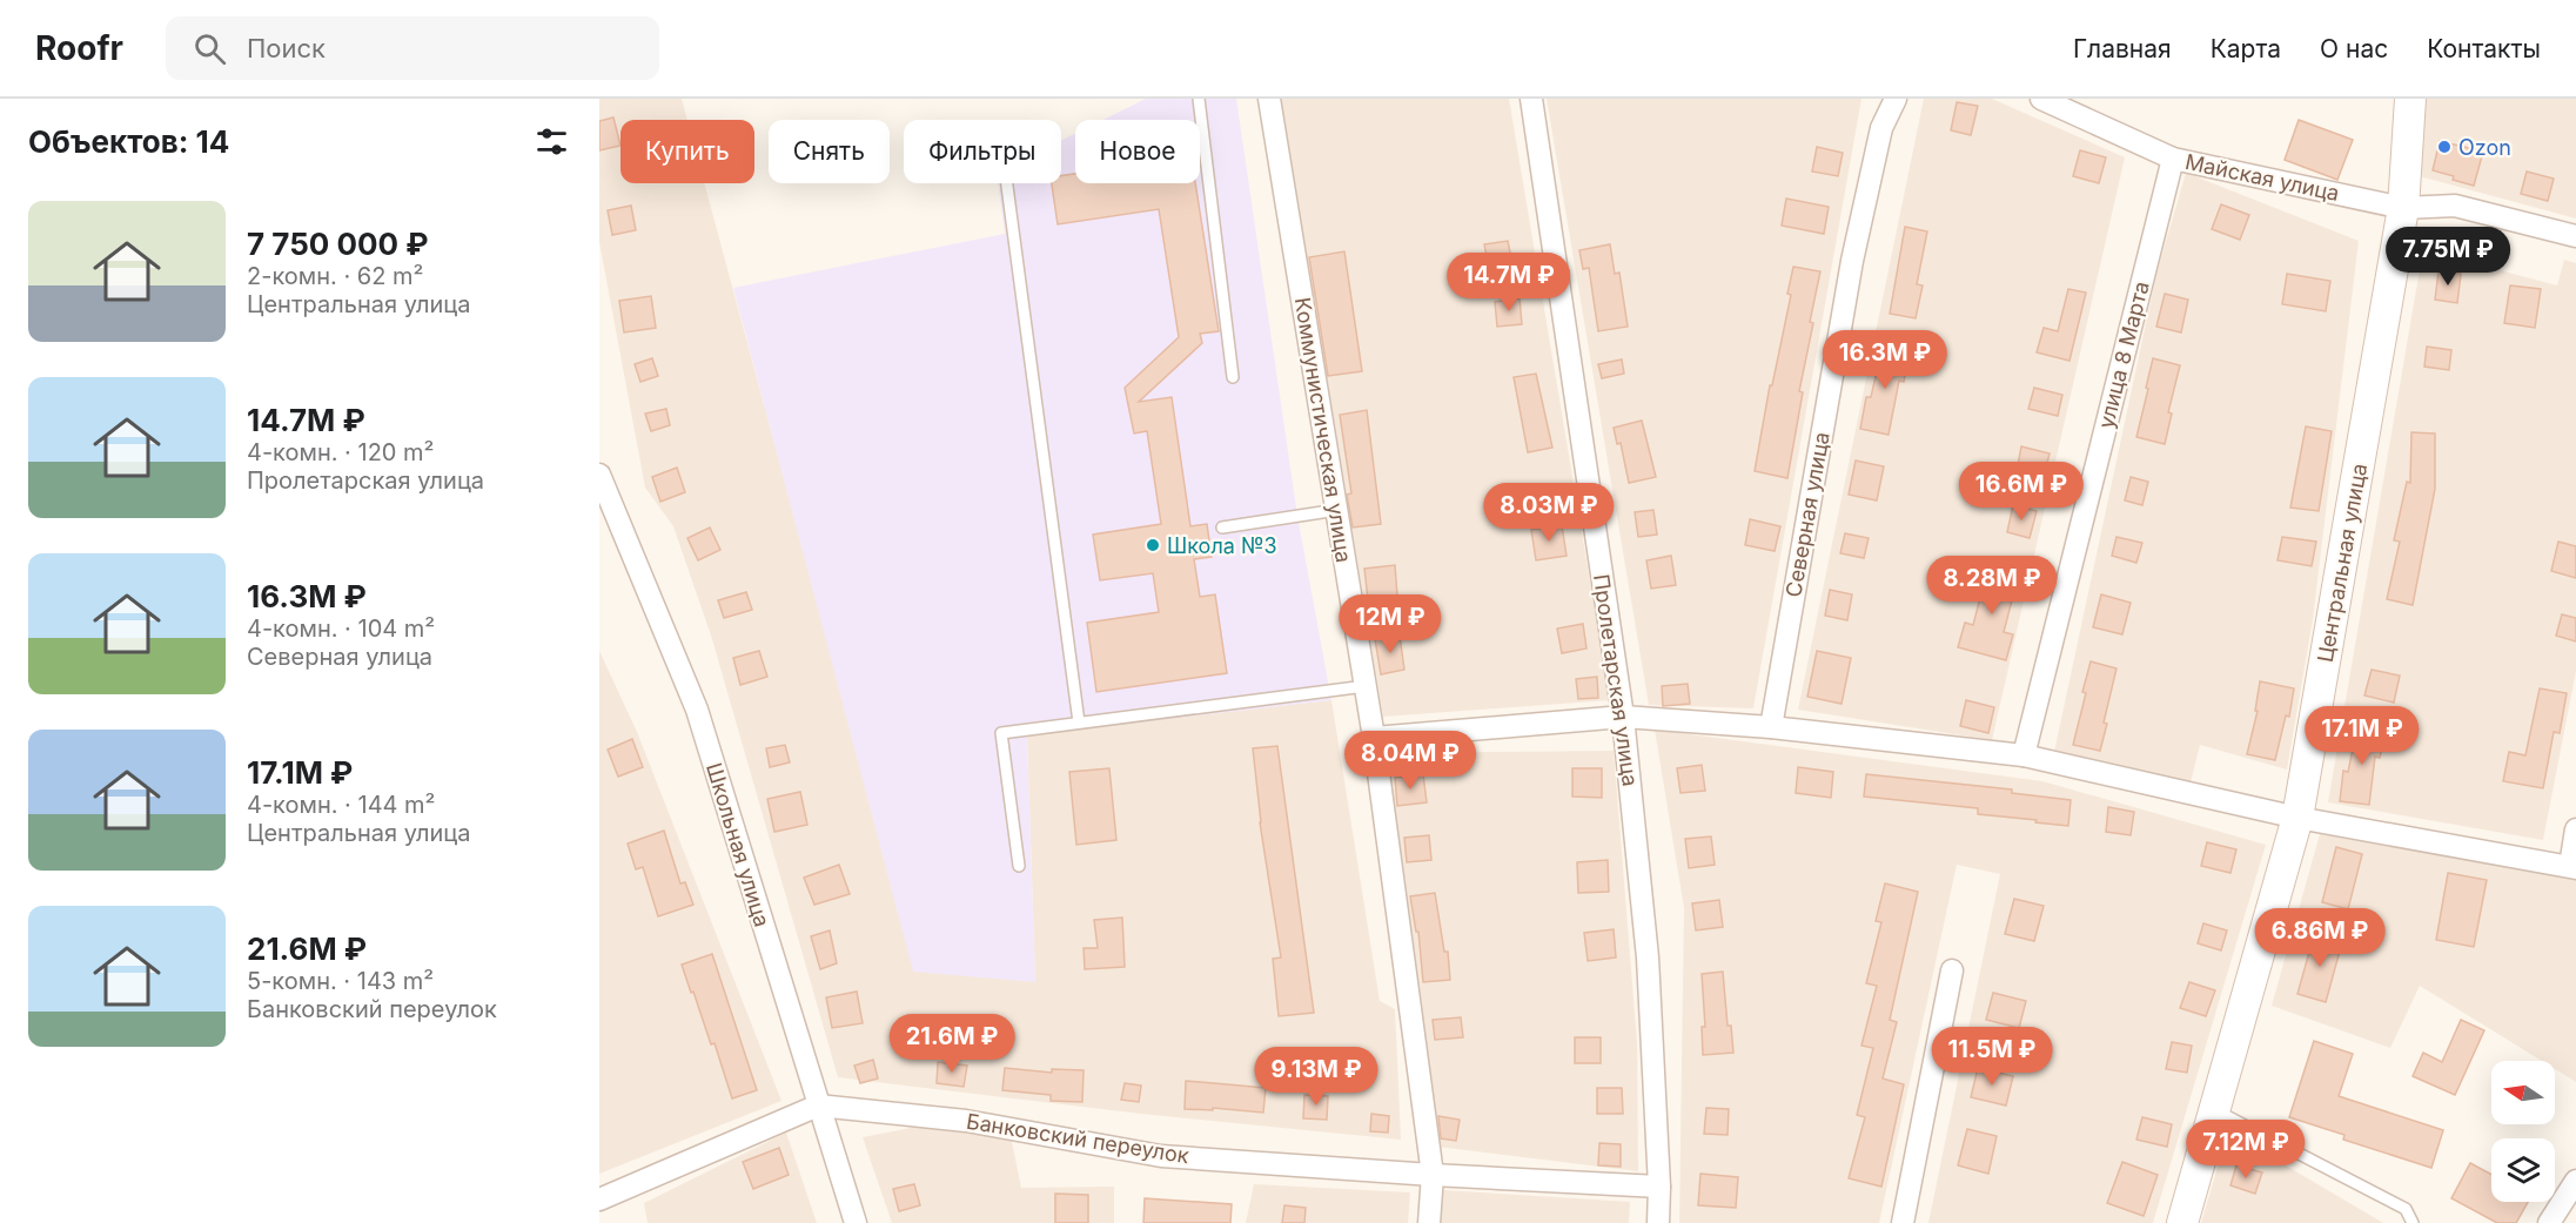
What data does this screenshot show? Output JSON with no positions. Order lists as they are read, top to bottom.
{
  "streets": {
    "main road": ["Центральная улица"],
    "street": [
      "Майская улица",
      "улица 8 Марта",
      "Коммунистическая улица",
      "Северная улица",
      "Пролетарская улица",
      "Школьная улица",
      "Банковский переулок"
    ]
  },
  "crossings": [
    ["Майская улица", "улица 8 Марта"],
    ["Майская улица", "Центральная улица"],
    ["Коммунистическая улица", "Банковский переулок"],
    ["Пролетарская улица", "Банковский переулок"],
    ["Школьная улица", "Банковский переулок"]
  ],
  "places": ["Ozon", "Школа №3"],
  "north": "left",
  "page": {
    "header": "Roofr",
    "search": "Поиск",
    "nav": [
      "Главная",
      "Карта",
      "О нас",
      "Контакты"
    ],
    "heading": "Объектов: 14",
    "chip": [
      "Купить",
      "Снять",
      "Фильтры",
      "Новое"
    ],
    "list": [
      {
        "name": "7 750 000 ₽",
        "note": "2-комн. · 62 m² · Центральная улица"
      },
      {
        "name": "14.7M ₽",
        "note": "4-комн. · 120 m² · Пролетарская улица"
      },
      {
        "name": "16.3M ₽",
        "note": "4-комн. · 104 m² · Северная улица"
      },
      {
        "name": "17.1M ₽",
        "note": "4-комн. · 144 m² · Центральная улица"
      },
      {
        "name": "21.6M ₽",
        "note": "5-комн. · 143 m² · Банковский переулок"
      }
    ],
    "price": [
      "7.75M ₽",
      "14.7M ₽",
      "16.3M ₽",
      "16.6M ₽",
      "8.03M ₽",
      "8.28M ₽",
      "12M ₽",
      "17.1M ₽",
      "8.04M ₽",
      "6.86M ₽",
      "21.6M ₽",
      "11.5M ₽",
      "9.13M ₽",
      "7.12M ₽"
    ]
  }
}
